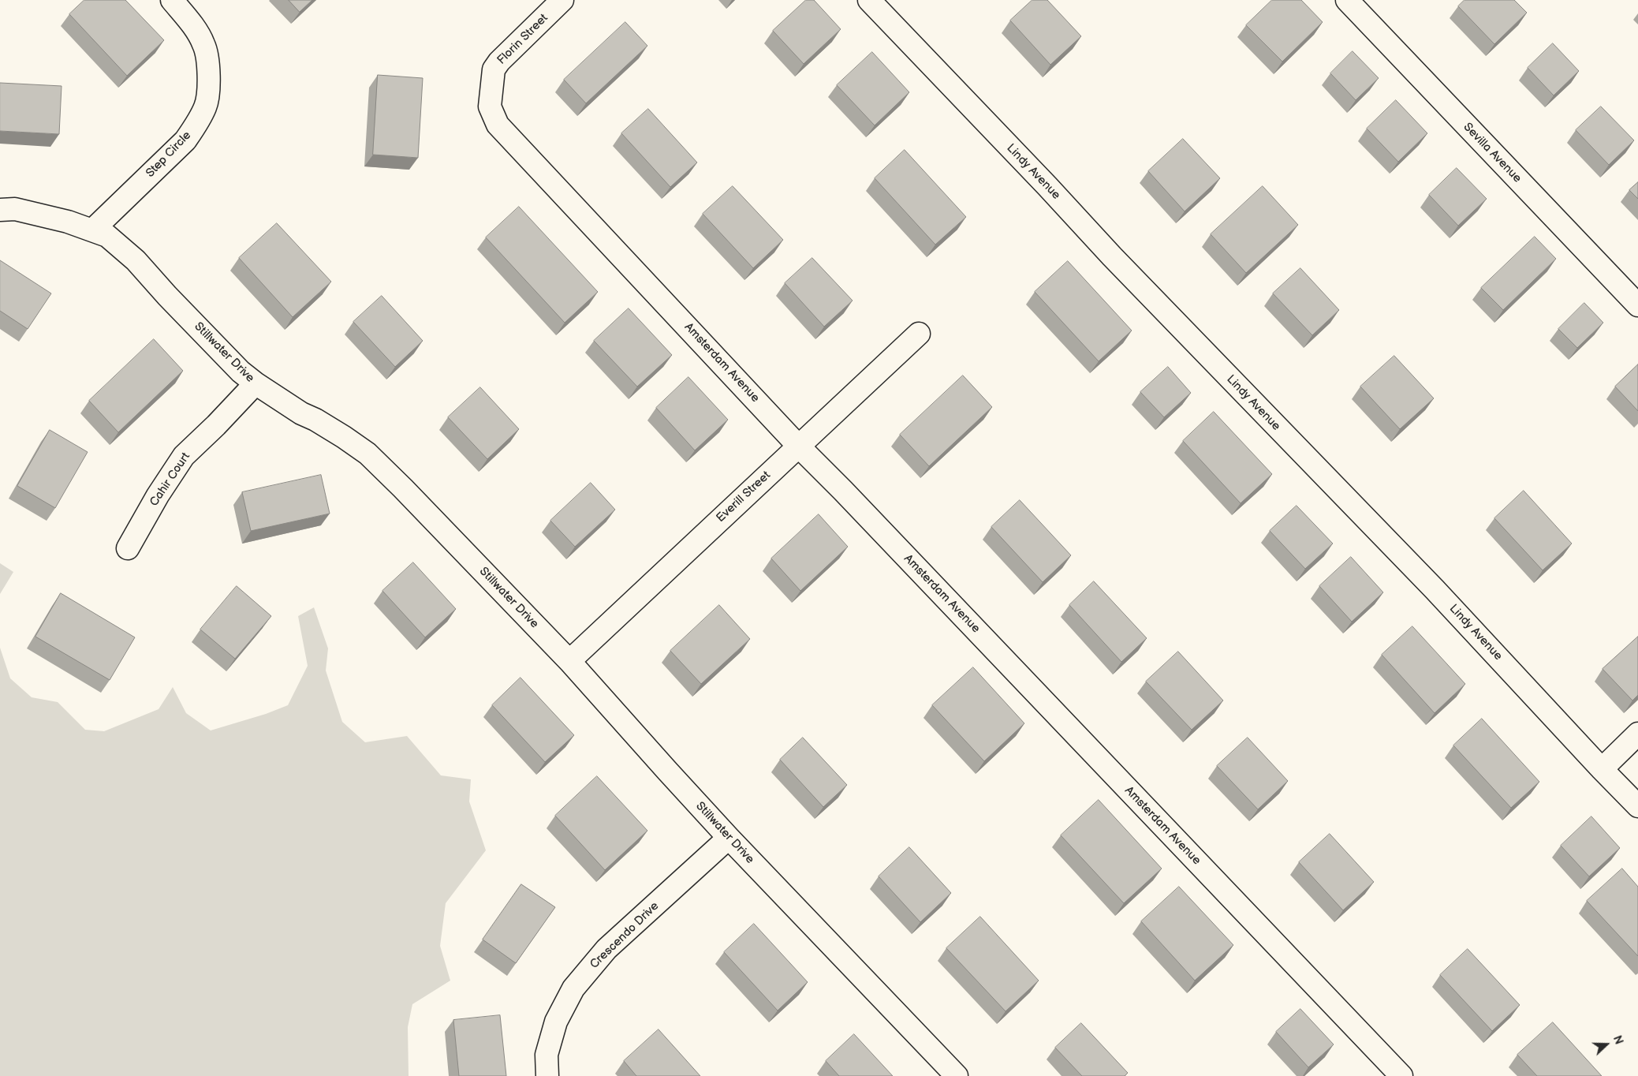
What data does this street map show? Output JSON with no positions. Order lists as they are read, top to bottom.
{
  "streets": {
    "street": [
      "Florin Street",
      "Sevilla Avenue",
      "Step Circle",
      "Lindy Avenue",
      "Stillwater Drive",
      "Amsterdam Avenue",
      "Cahir Court",
      "Everill Street",
      "Crescendo Drive"
    ]
  },
  "crossings": [
    ["Florin Street", "Amsterdam Avenue"],
    ["Step Circle", "Stillwater Drive"],
    ["Stillwater Drive", "Cahir Court"],
    ["Stillwater Drive", "Everill Street"],
    ["Stillwater Drive", "Crescendo Drive"],
    ["Amsterdam Avenue", "Everill Street"]
  ],
  "north": "right"
}
